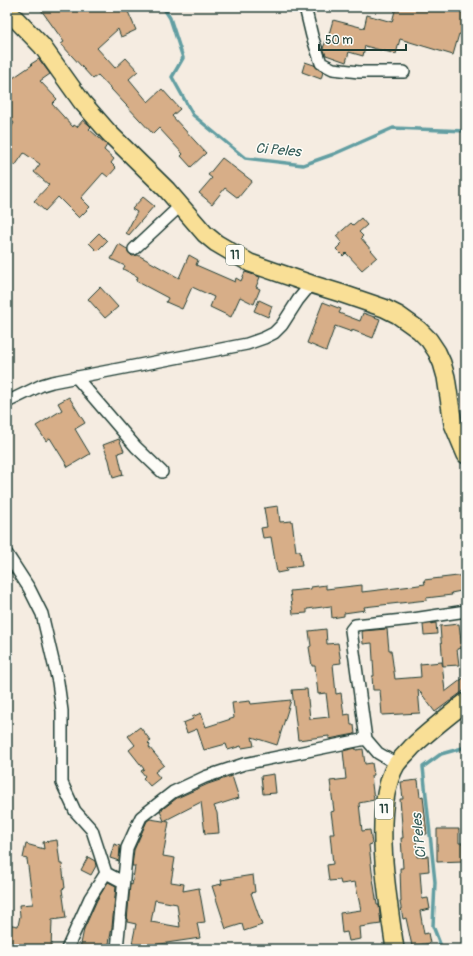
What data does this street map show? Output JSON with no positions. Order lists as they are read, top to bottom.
{
  "streets": {
    "highway": ["11"]
  },
  "water": ["Ci Peles"],
  "scale_bar": "50 m"
}
